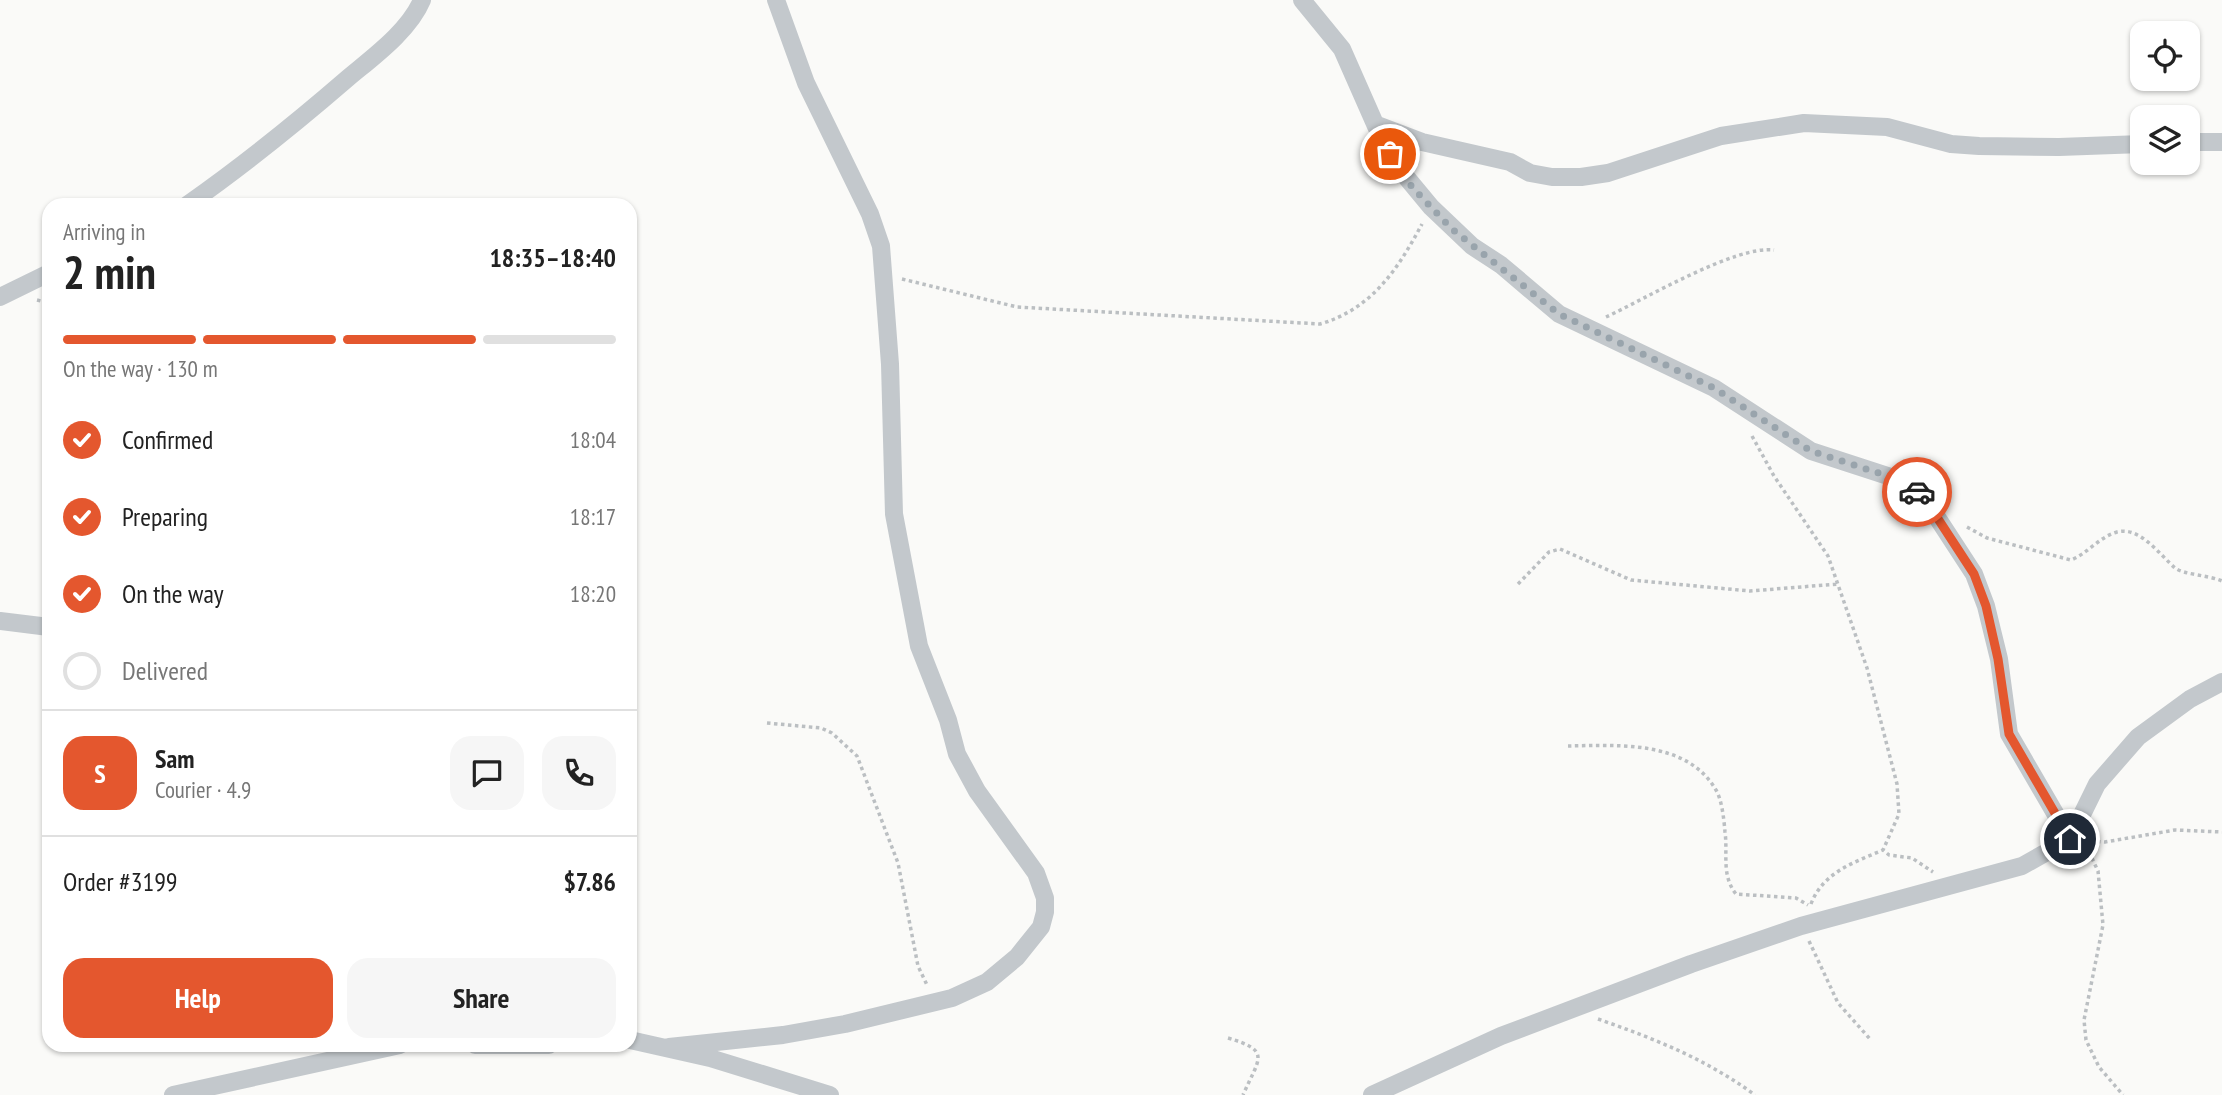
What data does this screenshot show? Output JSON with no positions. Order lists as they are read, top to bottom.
{
  "page": {
    "heading": ["2 min", "Arriving in", "18:35–18:40"],
    "panel": [
      "Sam",
      "Courier · 4.9",
      "Order #3199",
      "$7.86"
    ],
    "bar": "On the way · 130 m",
    "list": [
      ["Confirmed", "18:04"],
      ["Preparing", "18:17"],
      ["On the way", "18:20"],
      "Delivered"
    ],
    "round": "S",
    "buttons": ["Help", "Share"]
  }
}
